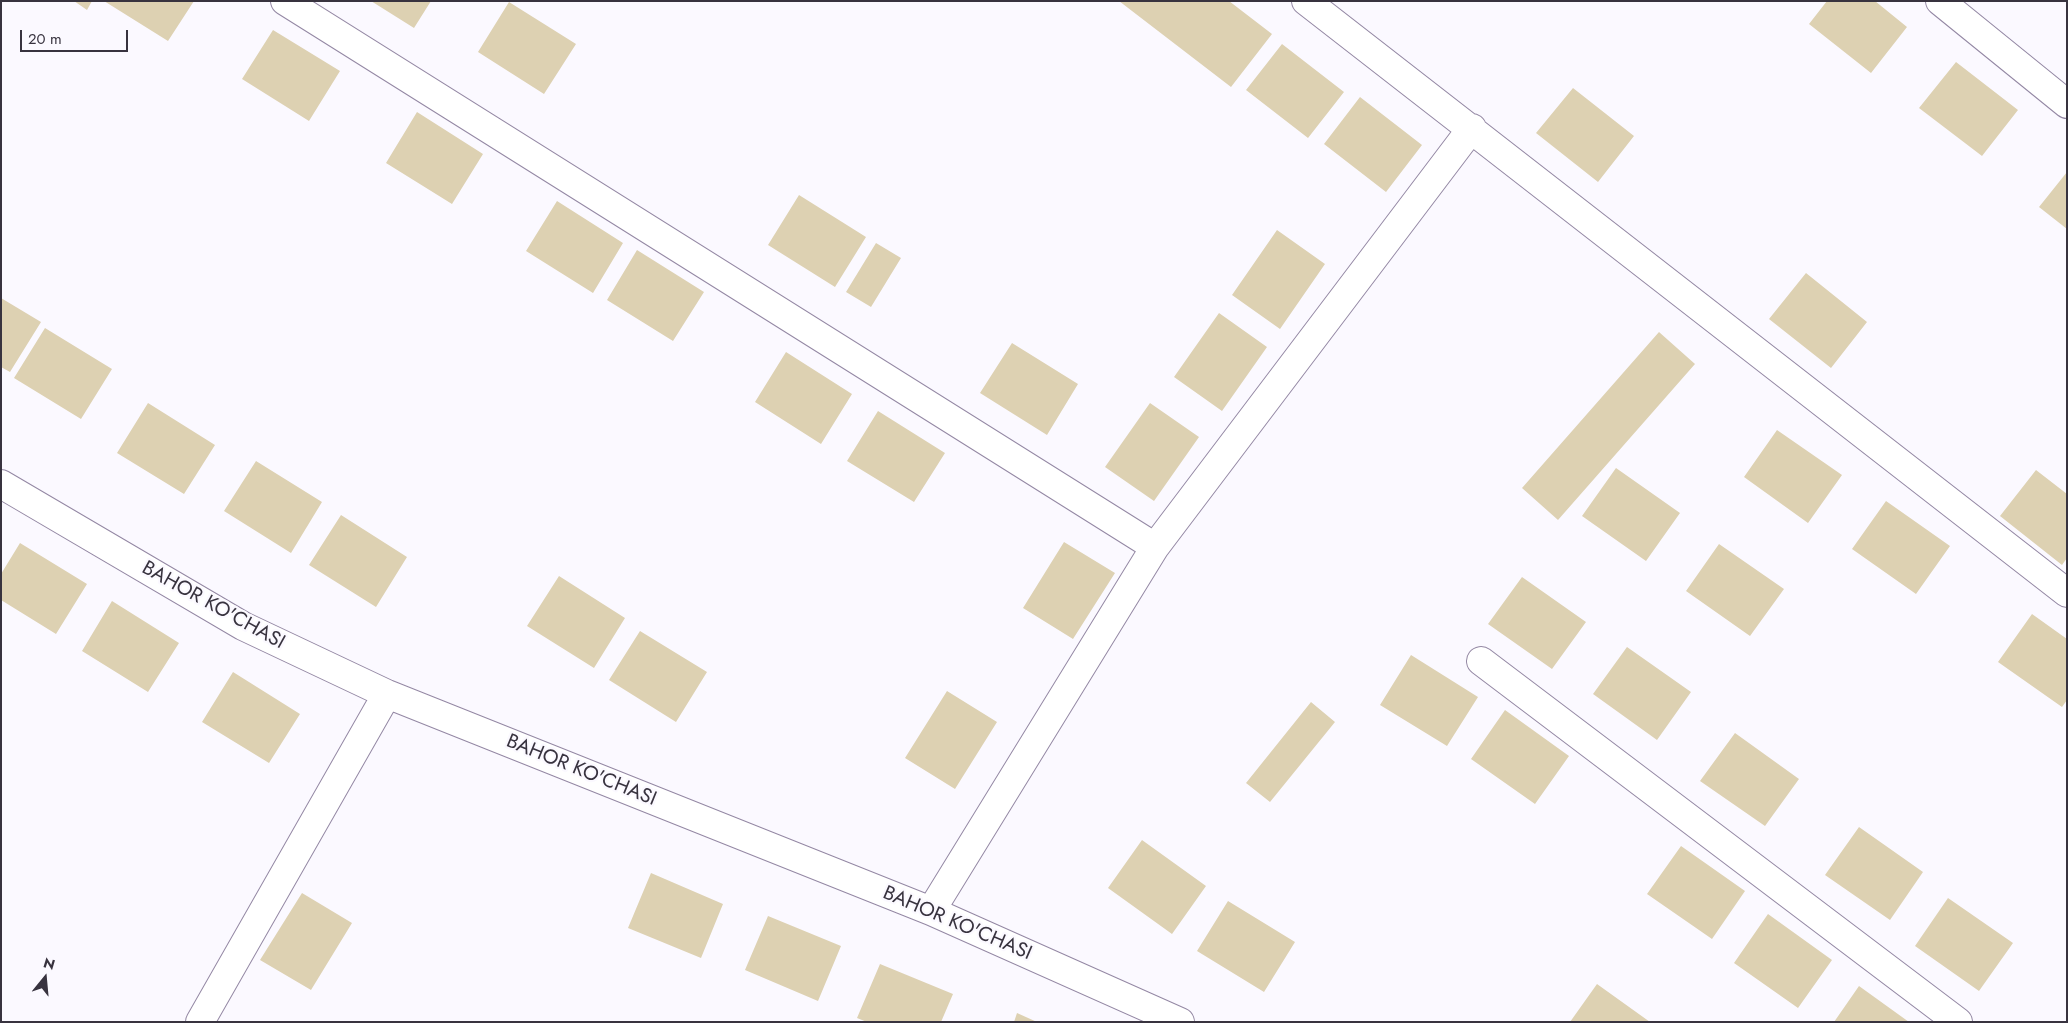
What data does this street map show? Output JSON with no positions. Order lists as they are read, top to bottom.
{
  "streets": {
    "street": ["BAHOR KO'CHASI"]
  },
  "scale_bar": "20 m",
  "north": "top"
}
